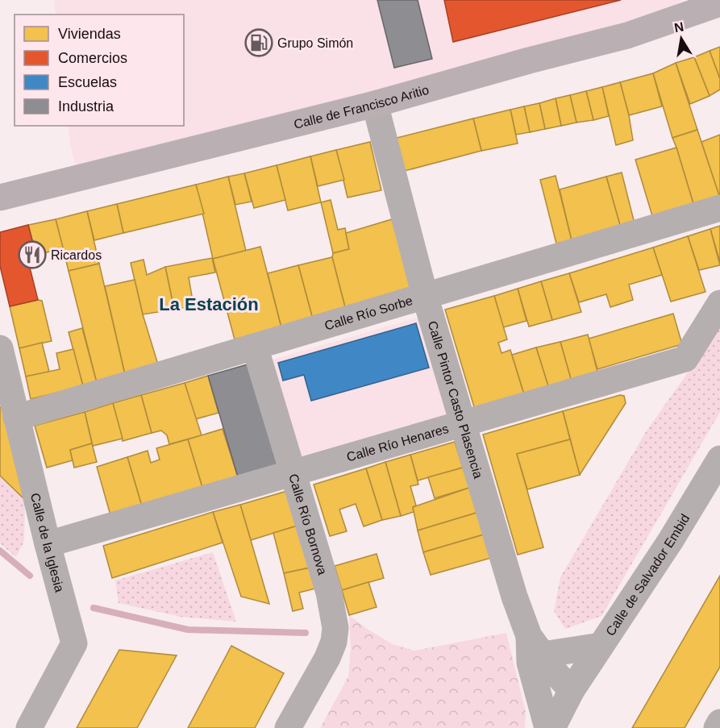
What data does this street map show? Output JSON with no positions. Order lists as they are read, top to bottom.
{
  "streets": {
    "main road": ["Calle de Francisco Aritio"],
    "street": [
      "Calle Río Sorbe",
      "Calle Pintor Casto Plasencia",
      "Calle Río Henares",
      "Calle Río Bornova",
      "Calle de la Iglesia",
      "Calle de Salvador Embid"
    ]
  },
  "crossings": [
    ["Calle de Francisco Aritio", "Calle Pintor Casto Plasencia"],
    ["Calle Río Sorbe", "Calle Pintor Casto Plasencia"],
    ["Calle Río Sorbe", "Calle Río Bornova"],
    ["Calle Río Sorbe", "Calle de la Iglesia"],
    ["Calle Pintor Casto Plasencia", "Calle Río Henares"],
    ["Calle Pintor Casto Plasencia", "Calle de Salvador Embid"],
    ["Calle Río Henares", "Calle Río Bornova"],
    ["Calle Río Henares", "Calle de la Iglesia"]
  ],
  "districts": ["La Estación"],
  "places": {
    "fuel station": ["Grupo Simón"],
    "restaurant": ["Ricardos"]
  },
  "legend": [
    "Viviendas",
    "Comercios",
    "Escuelas",
    "Industria"
  ],
  "north": "top"
}
